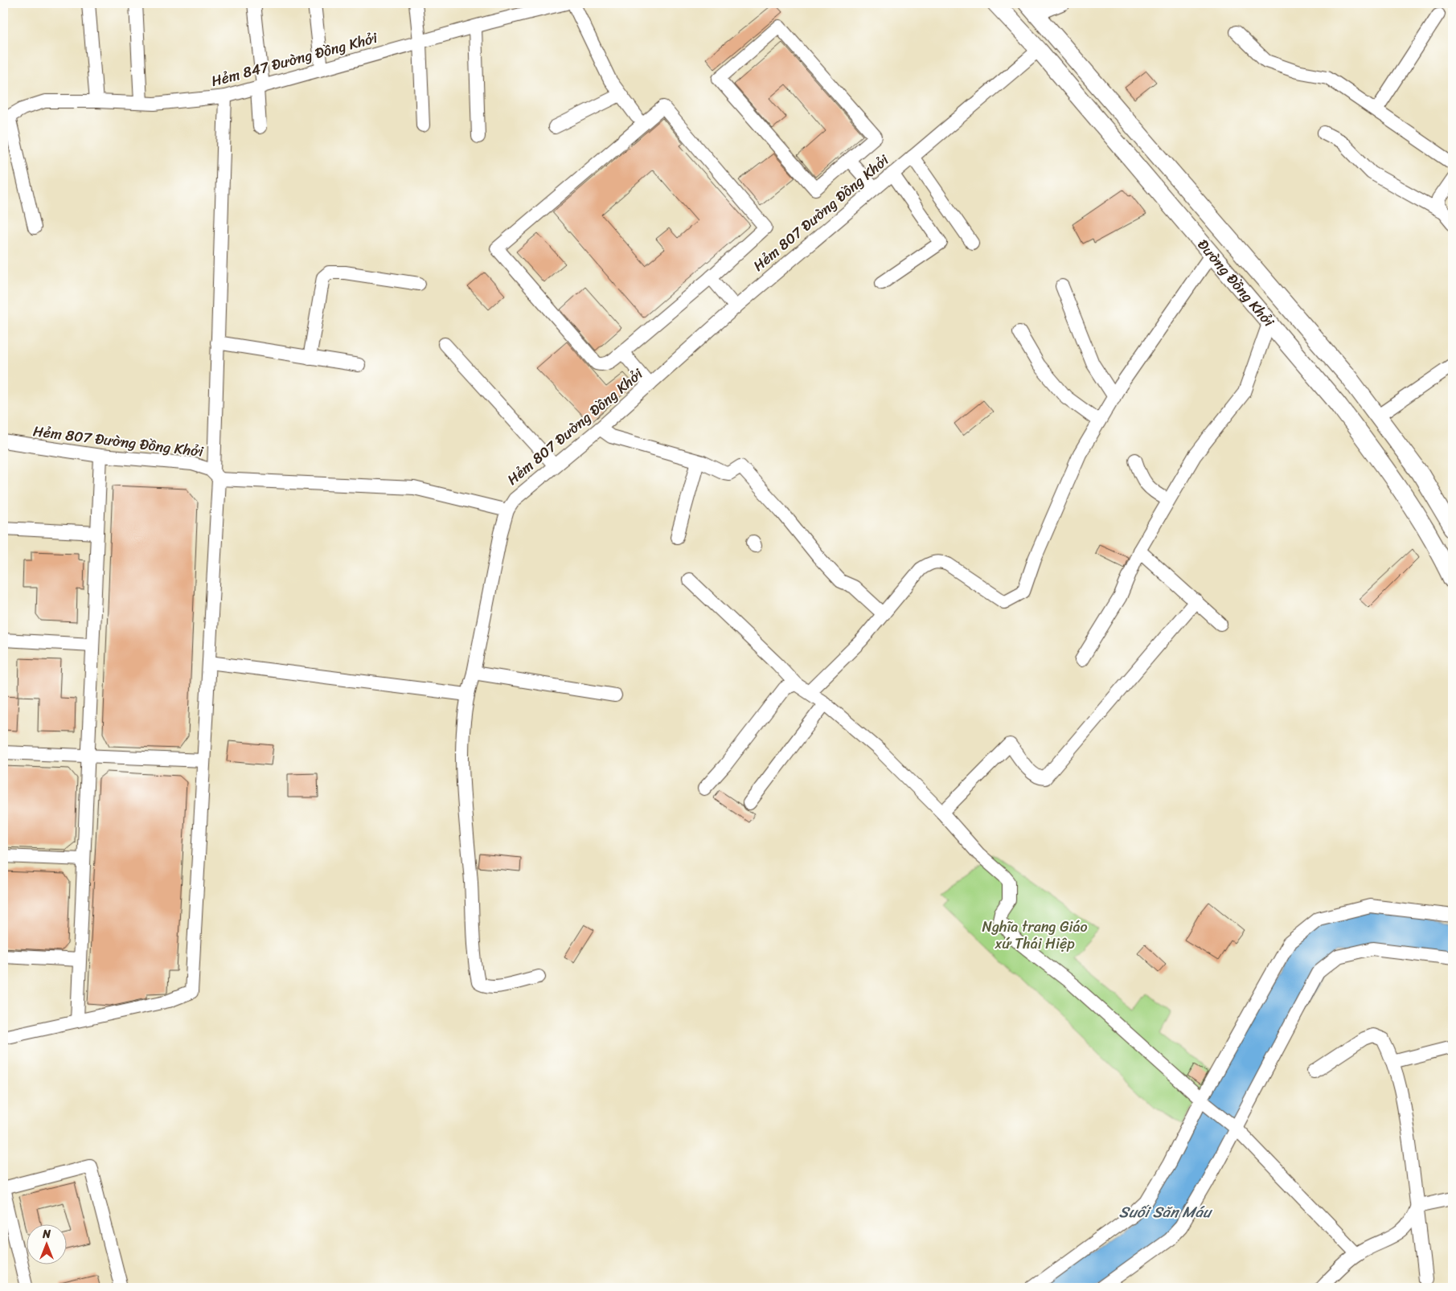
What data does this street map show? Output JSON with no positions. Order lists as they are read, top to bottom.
{
  "streets": {
    "main road": ["Đường Đồng Khởi"],
    "street": ["Hẻm 847 Đường Đồng Khởi", "Hẻm 807 Đường Đồng Khởi"]
  },
  "crossings": [
    ["Hẻm 807 Đường Đồng Khởi", "Đường Đồng Khởi"]
  ],
  "water": ["Suối Săn Máu"],
  "parks": ["Nghĩa trang Giáo xứ Thái Hiệp"],
  "north": "top"
}
